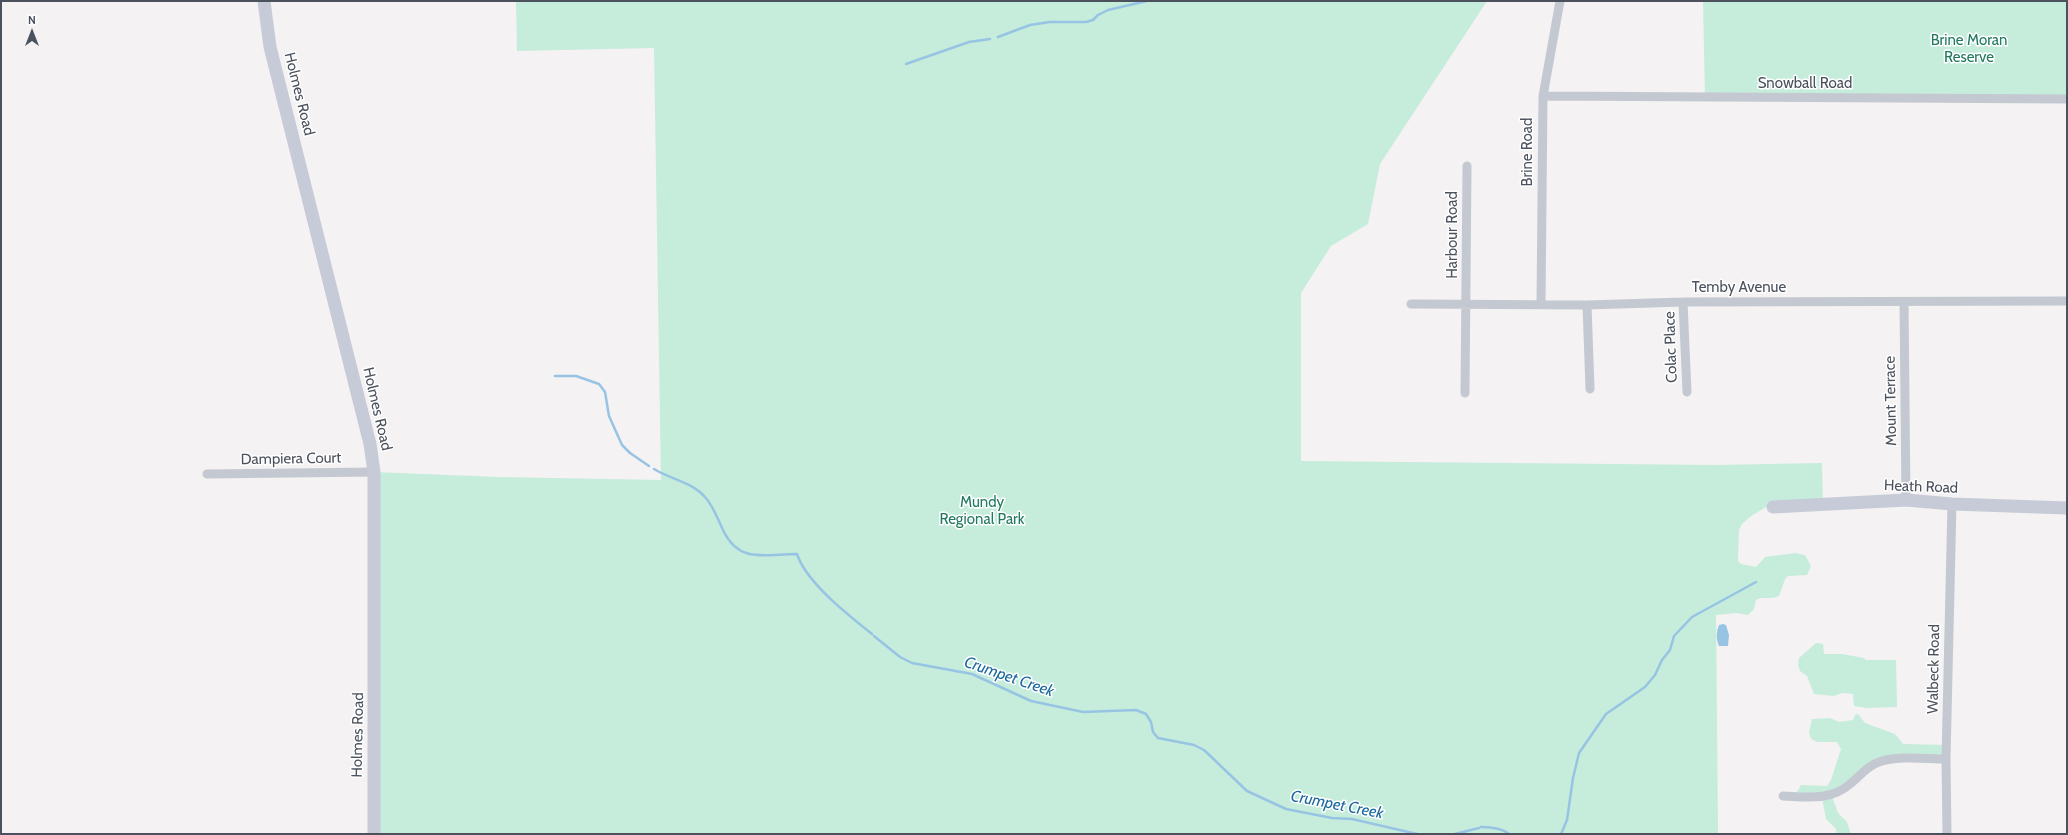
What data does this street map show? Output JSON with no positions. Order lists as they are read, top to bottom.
{
  "streets": {
    "street": [
      "Snowball Road",
      "Holmes Road",
      "Brine Road",
      "Harbour Road",
      "Temby Avenue",
      "Colac Place",
      "Mount Terrace",
      "Dampiera Court",
      "Heath Road",
      "Walbeck Road"
    ]
  },
  "crossings": [
    ["Snowball Road", "Brine Road"],
    ["Holmes Road", "Dampiera Court"],
    ["Brine Road", "Temby Avenue"],
    ["Harbour Road", "Temby Avenue"],
    ["Temby Avenue", "Colac Place"],
    ["Temby Avenue", "Mount Terrace"],
    ["Mount Terrace", "Heath Road"],
    ["Heath Road", "Walbeck Road"]
  ],
  "water": ["Crumpet Creek"],
  "parks": ["Brine Moran Reserve", "Mundy Regional Park"],
  "north": "top"
}
